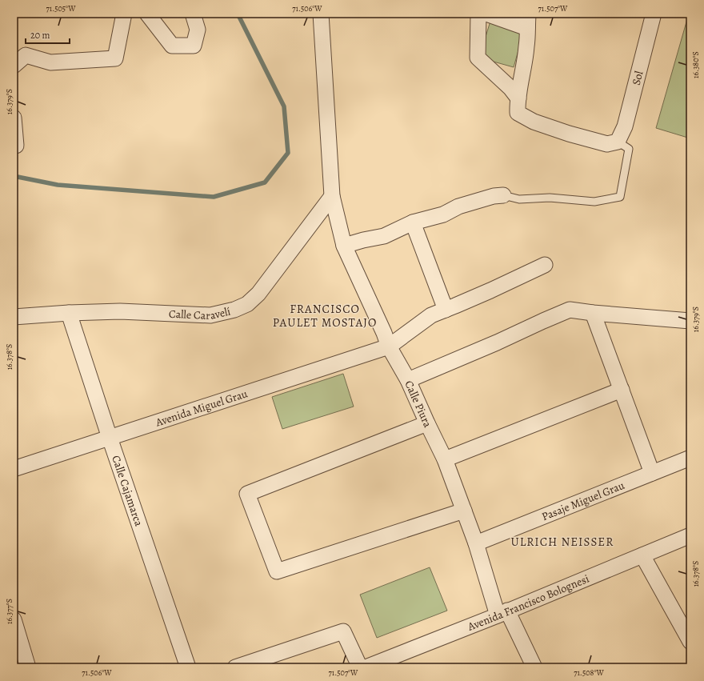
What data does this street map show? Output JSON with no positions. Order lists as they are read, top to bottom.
{
  "streets": {
    "street": [
      "Sol",
      "Calle Caravelí",
      "Calle Piura",
      "Avenida Miguel Grau",
      "Calle Cajamarca",
      "Pasaje Miguel Grau",
      "Avenida Francisco Bolognesi"
    ]
  },
  "crossings": [
    ["Calle Caravelí", "Calle Piura"],
    ["Calle Caravelí", "Calle Cajamarca"],
    ["Calle Piura", "Avenida Miguel Grau"],
    ["Calle Piura", "Pasaje Miguel Grau"],
    ["Calle Piura", "Avenida Francisco Bolognesi"],
    ["Avenida Miguel Grau", "Calle Cajamarca"]
  ],
  "districts": ["FRANCISCO PAULET MOSTAJO", "ULRICH NEISSER"],
  "scale_bar": "20 m",
  "coordinates": [
    "71.505°W",
    "71.506°W",
    "71.507°W",
    "16.380°S",
    "16.379°S",
    "16.378°S",
    "16.377°S",
    "71.508°W"
  ]
}
